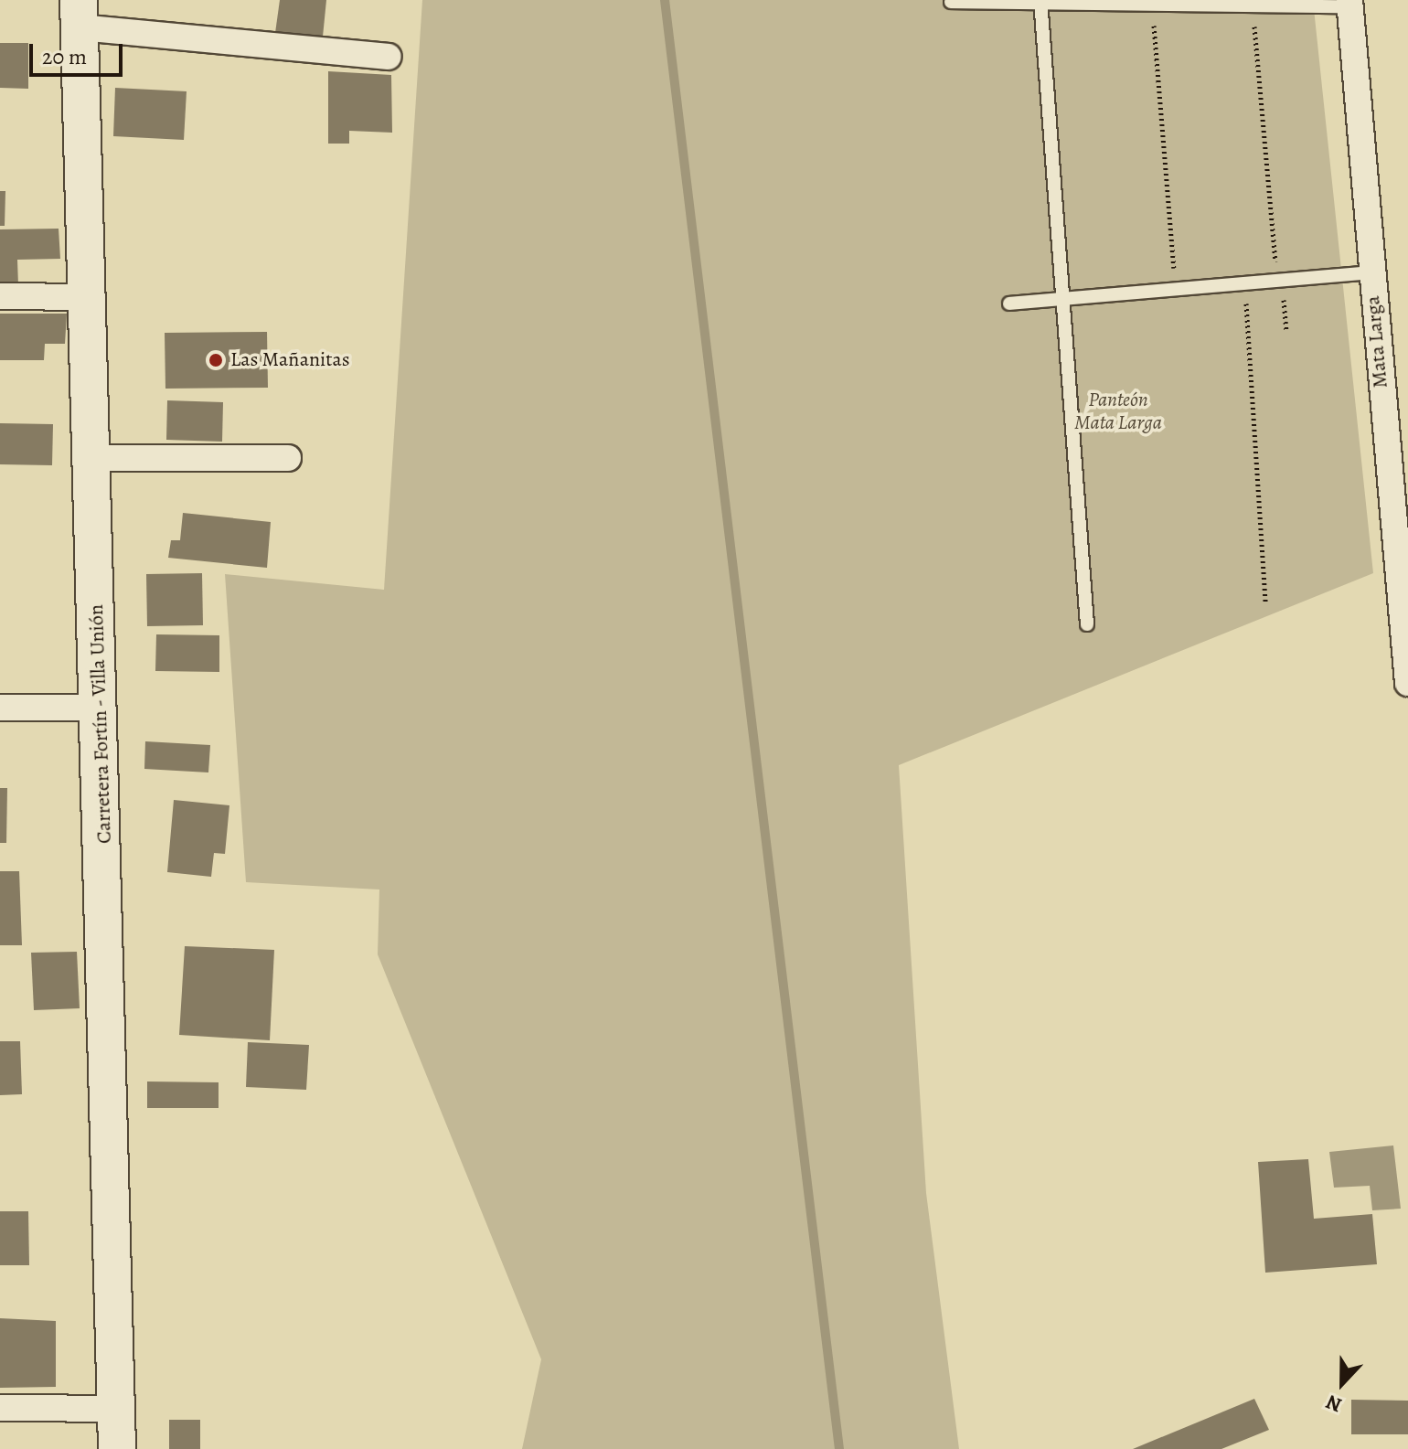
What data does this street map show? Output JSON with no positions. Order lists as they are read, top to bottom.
{
  "streets": {
    "main road": ["Carretera Fortín - Villa Unión"],
    "street": ["Mata Larga"]
  },
  "parks": ["Panteón Mata Larga"],
  "places": ["Las Mañanitas"],
  "scale_bar": "20 m",
  "north": "bottom"
}
